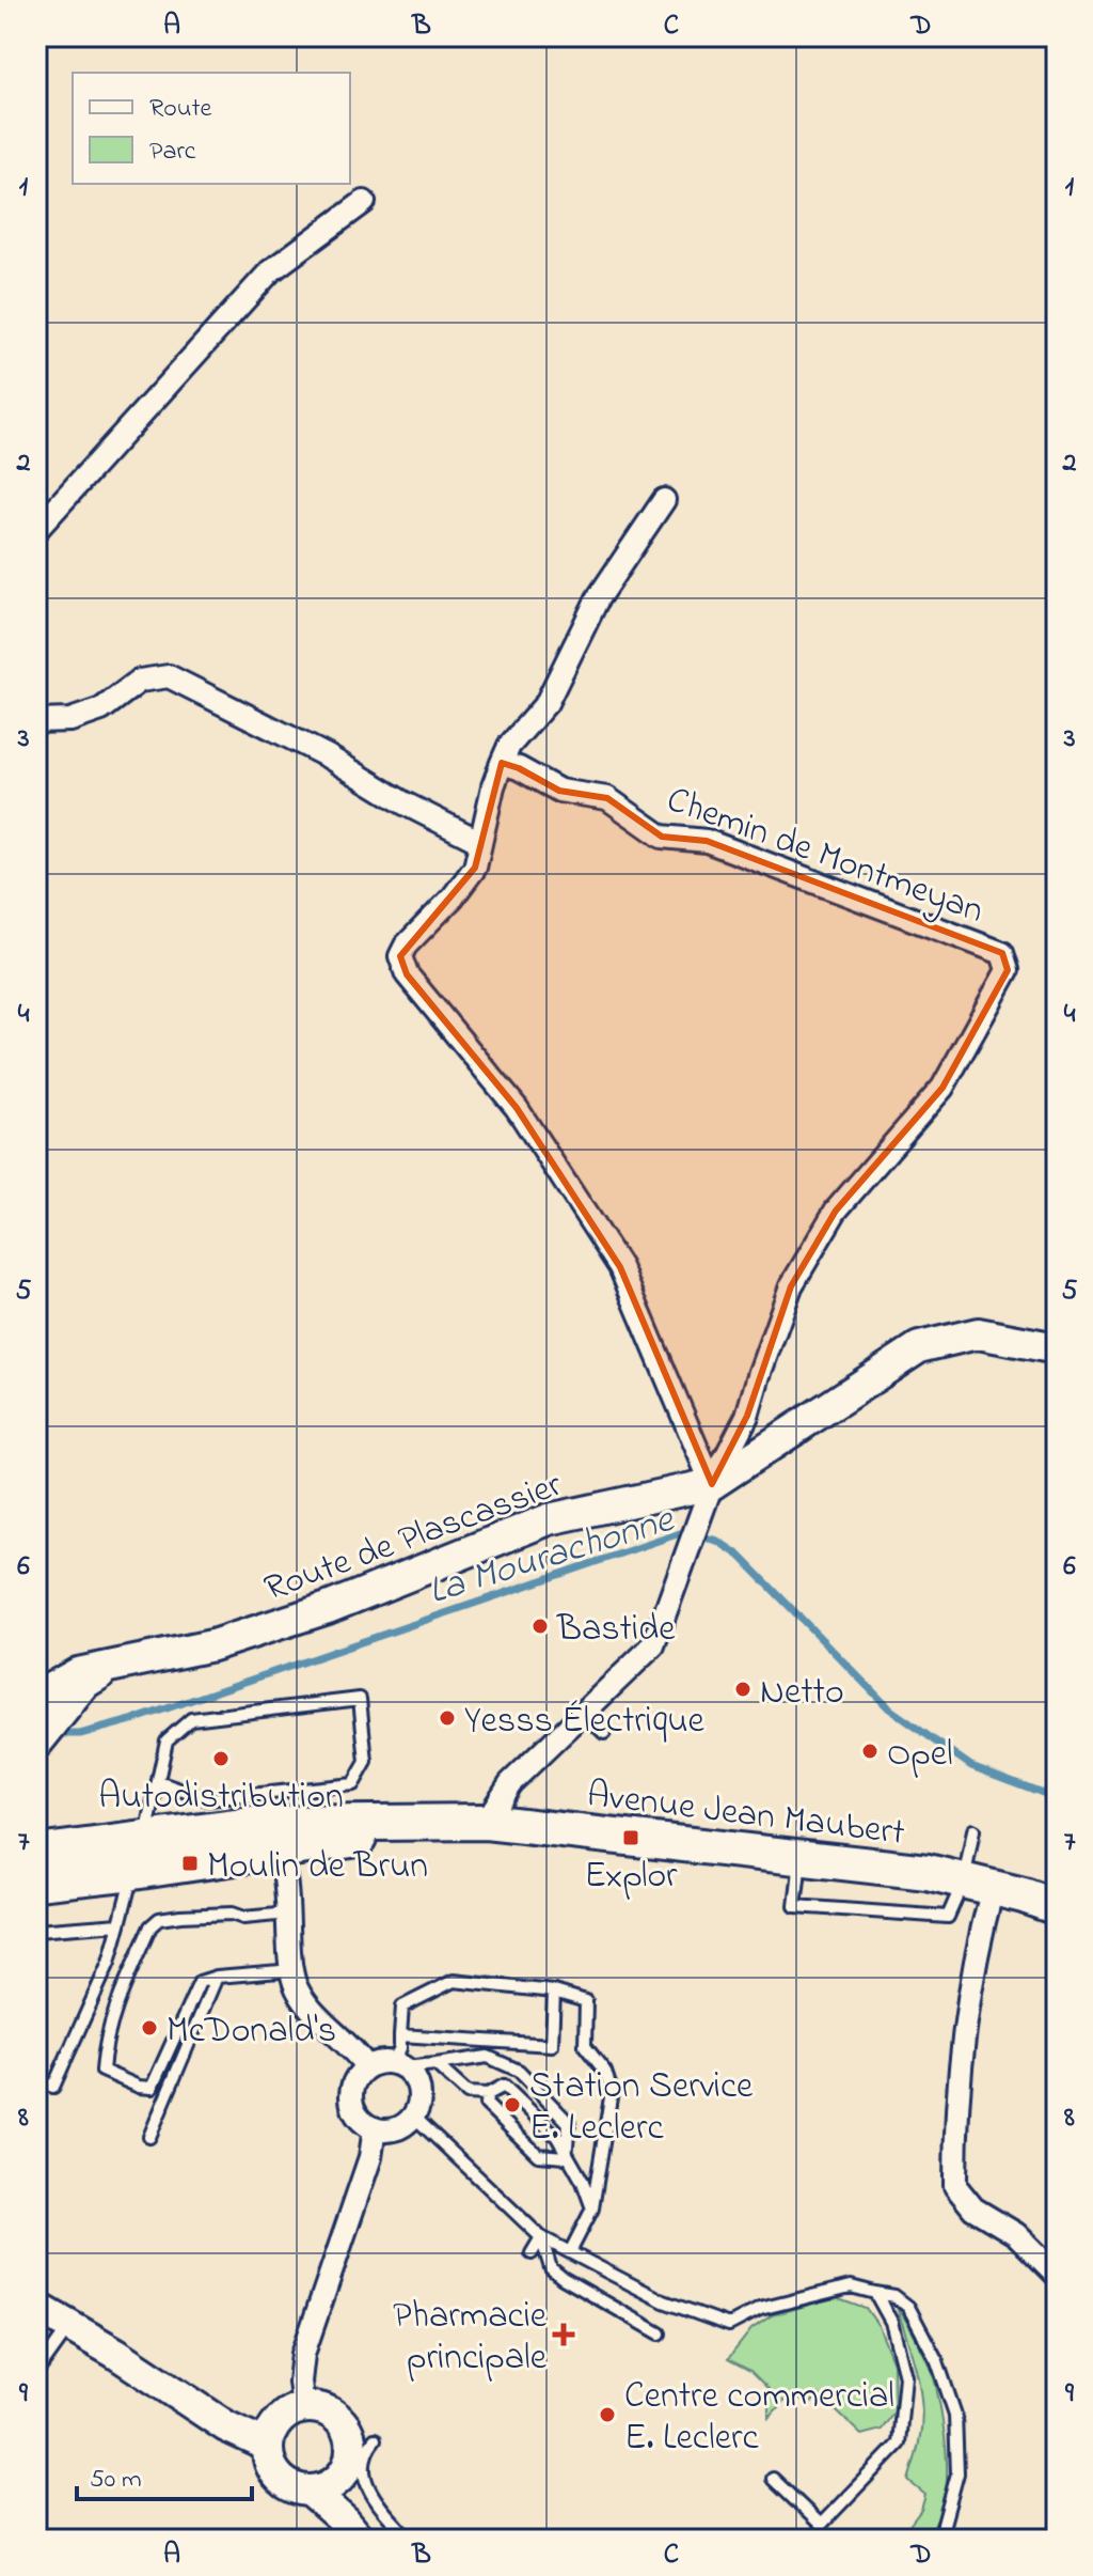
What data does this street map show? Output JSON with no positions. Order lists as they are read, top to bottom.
{
  "streets": {
    "main road": ["Avenue Jean Maubert"],
    "street": ["Chemin de Montmeyan", "Route de Plascassier"]
  },
  "crossings": [
    ["Chemin de Montmeyan", "Route de Plascassier"]
  ],
  "water": ["La Mourachonne"],
  "places": {
    "other": [
      "Bastide",
      "Netto",
      "Yesss Électrique",
      "Opel",
      "Autodistribution",
      "McDonald's",
      "Station Service E. Leclerc",
      "Centre commercial E. Leclerc"
    ],
    "transit": ["Explor", "Moulin de Brun"],
    "health": ["Pharmacie principale"]
  },
  "legend": ["Route", "Parc"],
  "scale_bar": "50 m",
  "grid": {
    "columns": [
      "A",
      "B",
      "C",
      "D"
    ],
    "rows": [
      "1",
      "2",
      "3",
      "4",
      "5",
      "6",
      "7",
      "8",
      "9"
    ]
  }
}
